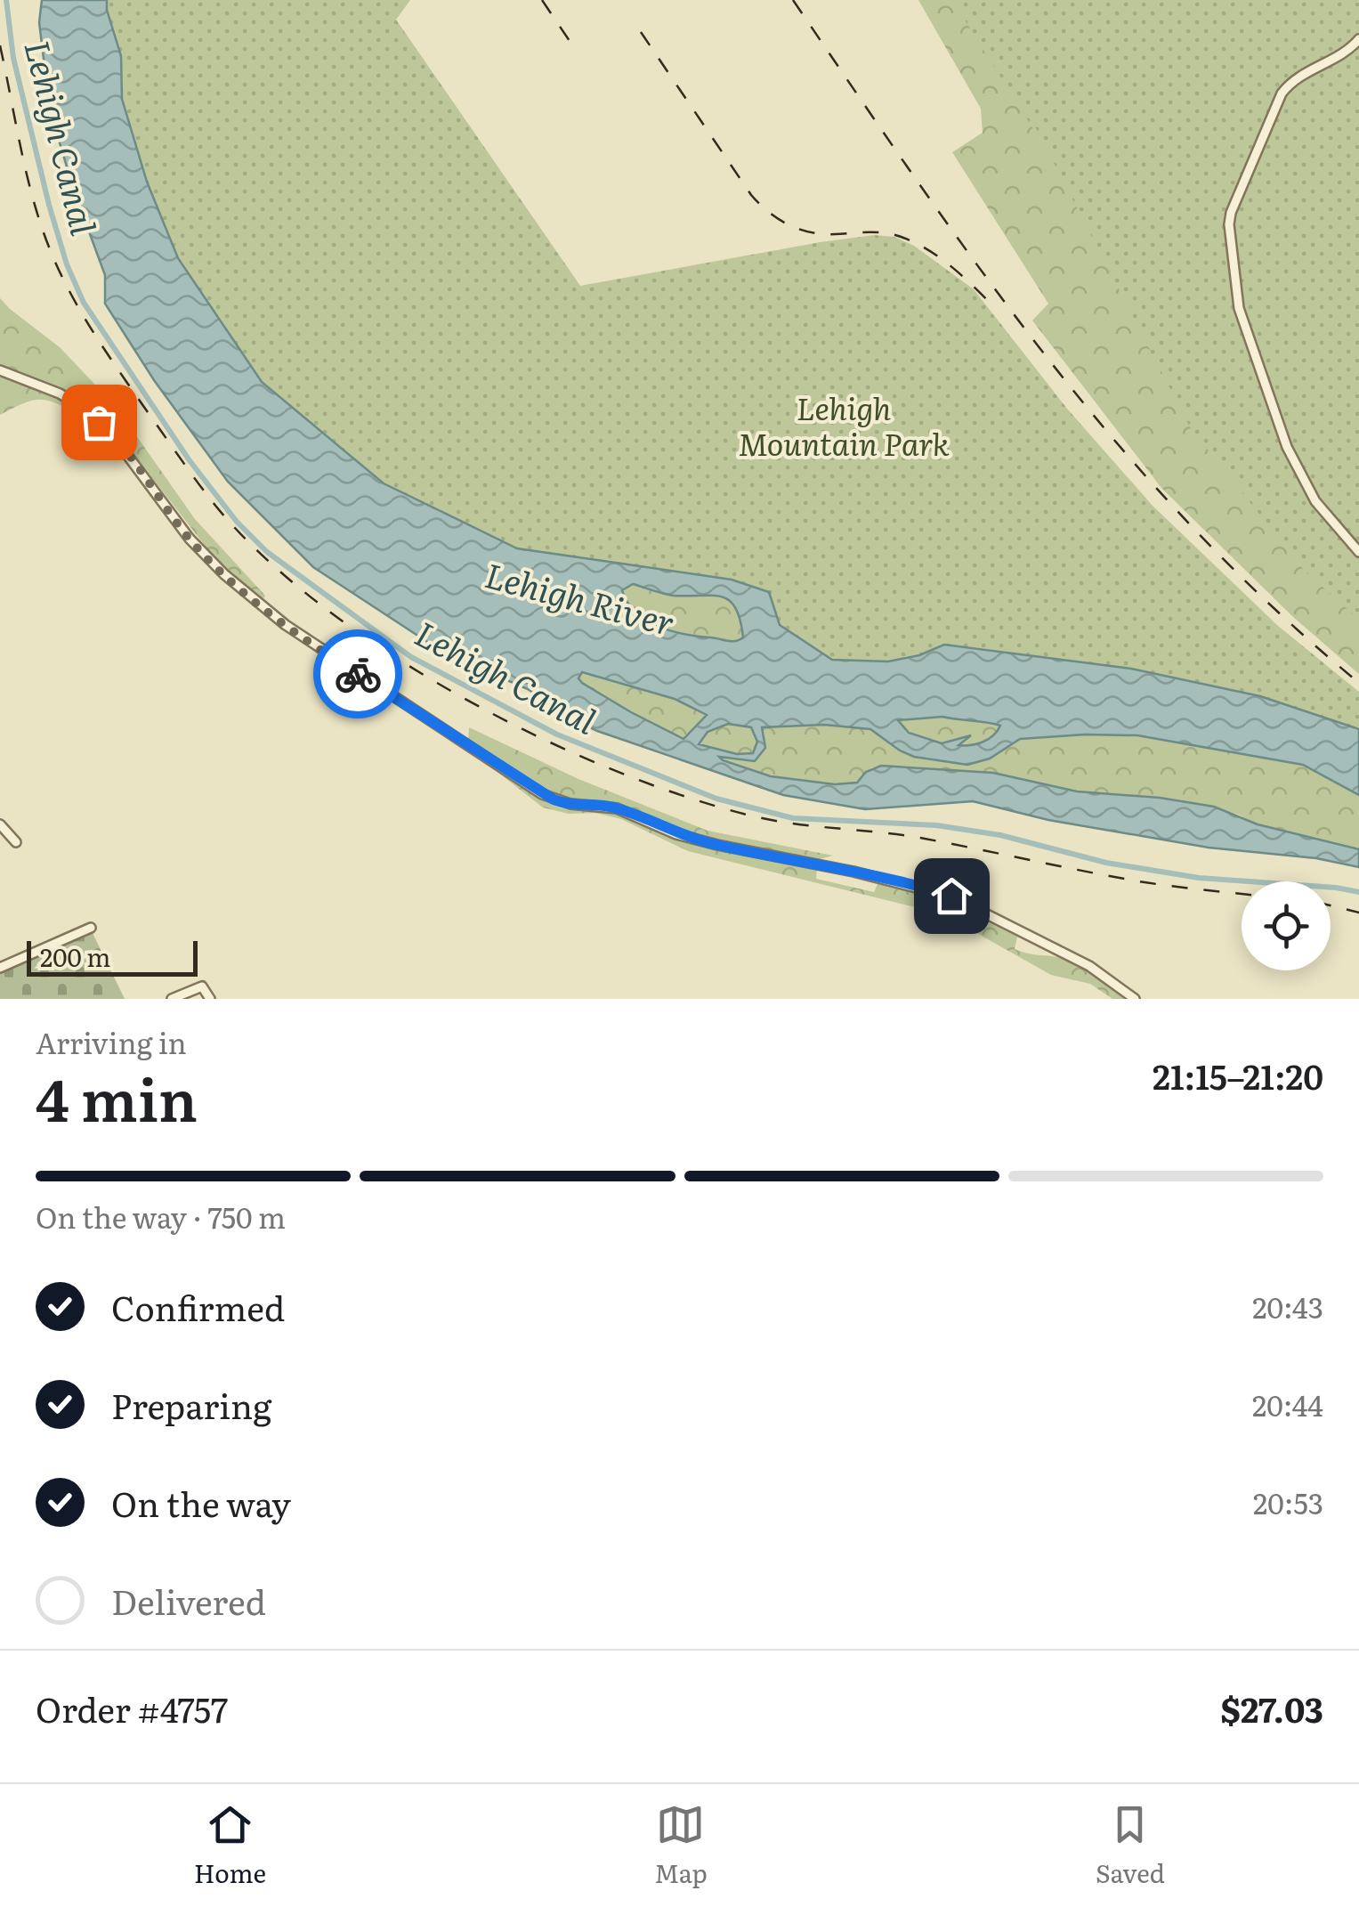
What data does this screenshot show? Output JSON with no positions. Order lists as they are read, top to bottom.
{
  "water": ["Lehigh Canal", "Lehigh River"],
  "parks": ["Lehigh Mountain Park"],
  "scale_bar": "200 m",
  "page": {
    "scale": "200 m",
    "heading": ["4 min", "Arriving in", "21:15–21:20"],
    "panel": ["Order #4757", "$27.03"],
    "bar": "On the way · 750 m",
    "list": [
      ["Confirmed", "20:43"],
      ["Preparing", "20:44"],
      ["On the way", "20:53"],
      "Delivered"
    ],
    "tabs": ["Home", "Map", "Saved"]
  }
}
